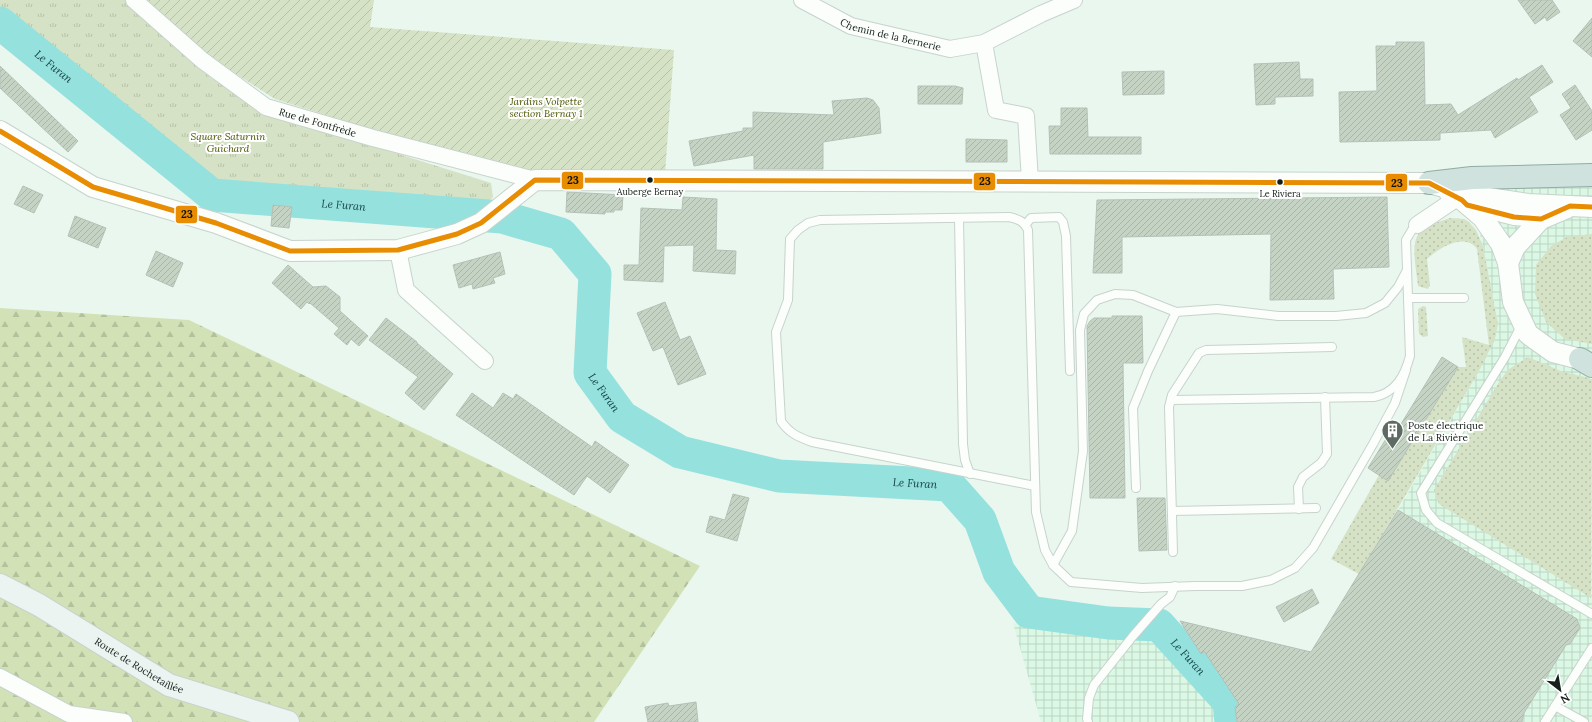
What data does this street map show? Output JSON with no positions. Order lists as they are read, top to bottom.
{
  "streets": {
    "main road": ["Route de Rochetaillée"],
    "street": ["Chemin de la Bernerie", "Rue de Fontfrède"]
  },
  "water": ["Le Furan"],
  "parks": ["Jardins Volpette section Bernay 1", "Square Saturnin Guichard"],
  "places": {
    "other": ["Auberge Bernay", "Le Riviera"],
    "building": ["Poste électrique de La Rivière"]
  },
  "lines": ["transit line 23"],
  "north": "bottom right"
}
